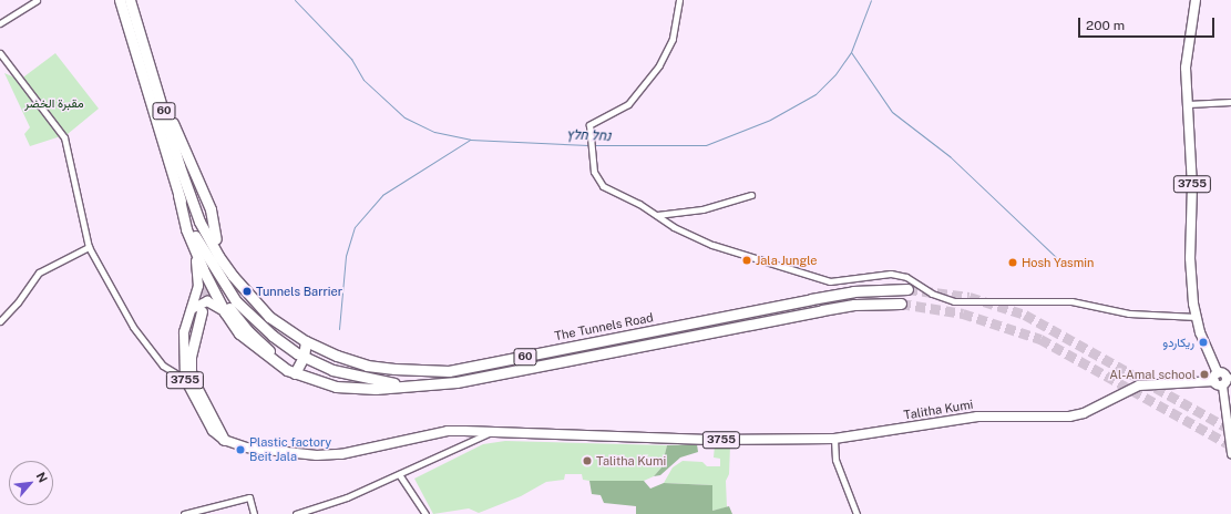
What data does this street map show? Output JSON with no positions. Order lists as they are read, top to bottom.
{
  "streets": {
    "highway": ["60", "The Tunnels Road"],
    "main road": ["3755", "Talitha Kumi"]
  },
  "crossings": [
    ["60", "3755"],
    ["60", "The Tunnels Road"],
    ["3755", "Talitha Kumi"]
  ],
  "water": ["נחל חלץ"],
  "parks": ["مقبرة الخضر"],
  "places": [
    "Jala Jungle",
    "Hosh Yasmin",
    "Tunnels Barrier",
    "ريكاردو",
    "Al-Amal school",
    "Plastic factory Beit Jala",
    "Talitha Kumi"
  ],
  "scale_bar": "200 m",
  "north": "top right"
}
